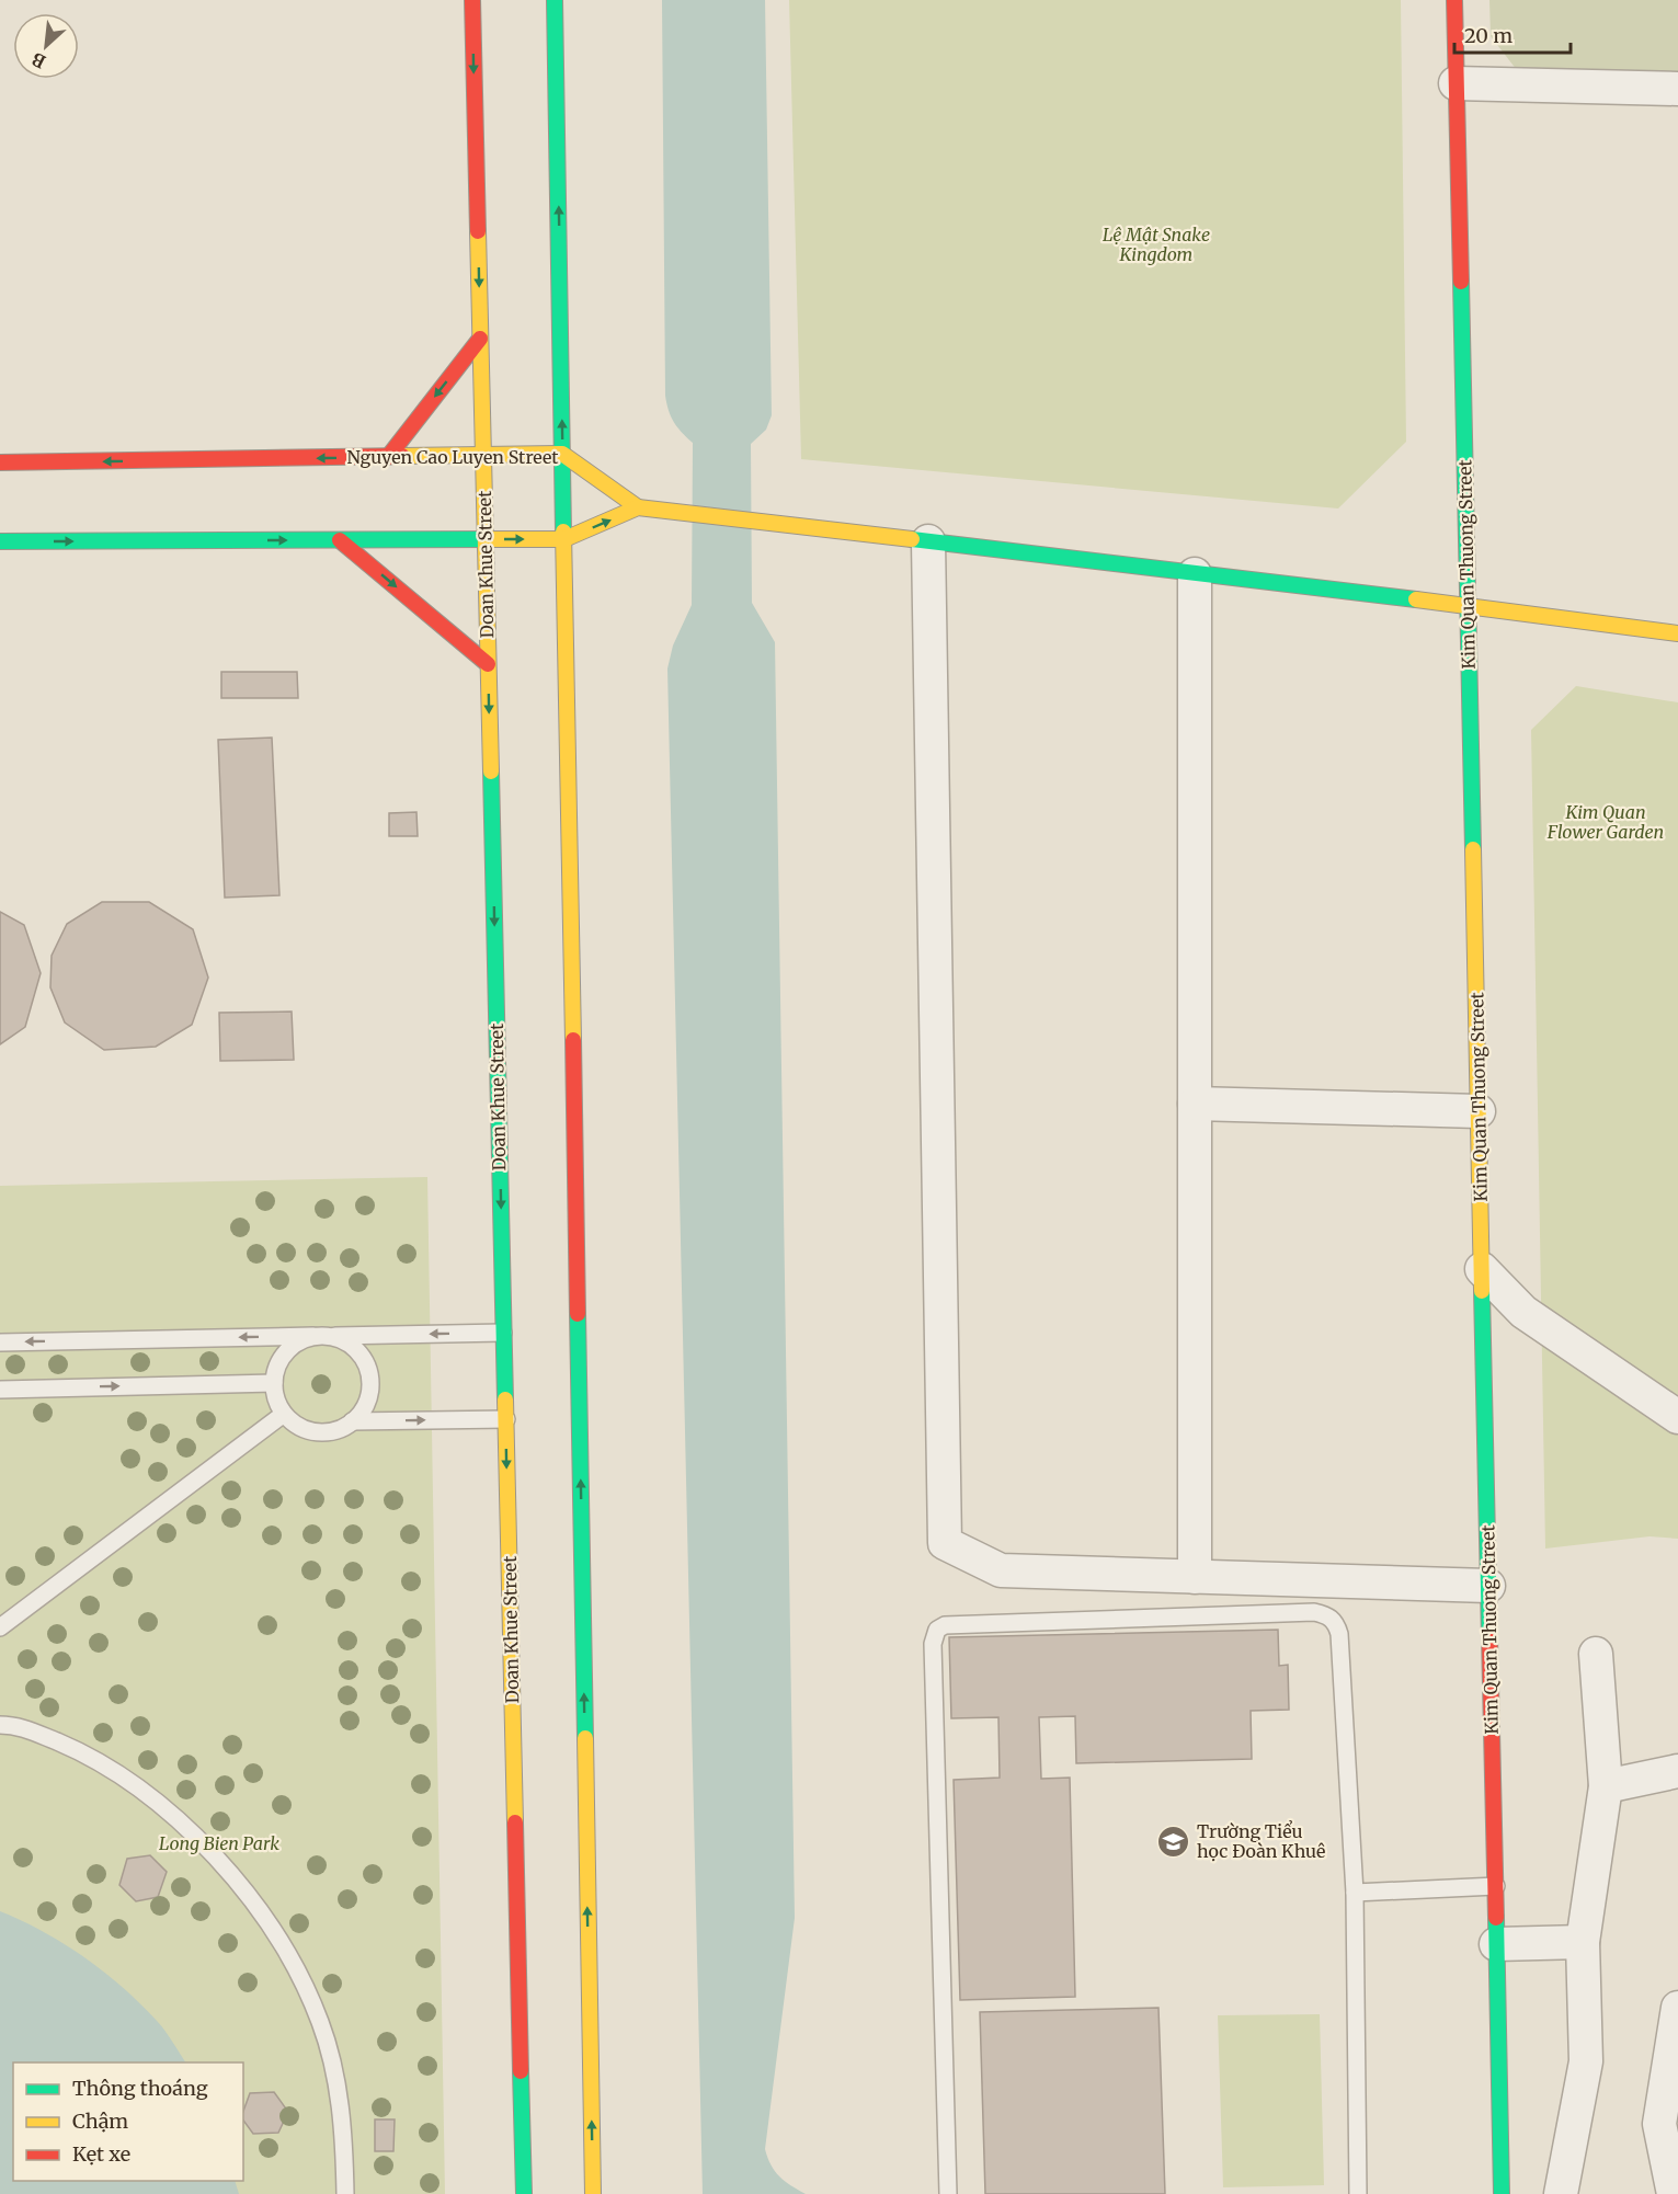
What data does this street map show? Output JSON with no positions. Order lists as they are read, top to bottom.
{
  "streets": {
    "main road": ["Nguyen Cao Luyen Street", "Doan Khue Street", "Kim Quan Thuong Street"]
  },
  "crossings": [
    ["Nguyen Cao Luyen Street", "Doan Khue Street"]
  ],
  "parks": ["Lệ Mật Snake Kingdom", "Kim Quan Flower Garden", "Long Bien Park"],
  "places": {
    "school or university": ["Trường Tiểu học Đoàn Khuê"]
  },
  "legend": ["Thông thoáng", "Chậm", "Kẹt xe"],
  "scale_bar": "20 m",
  "north": "bottom left"
}
